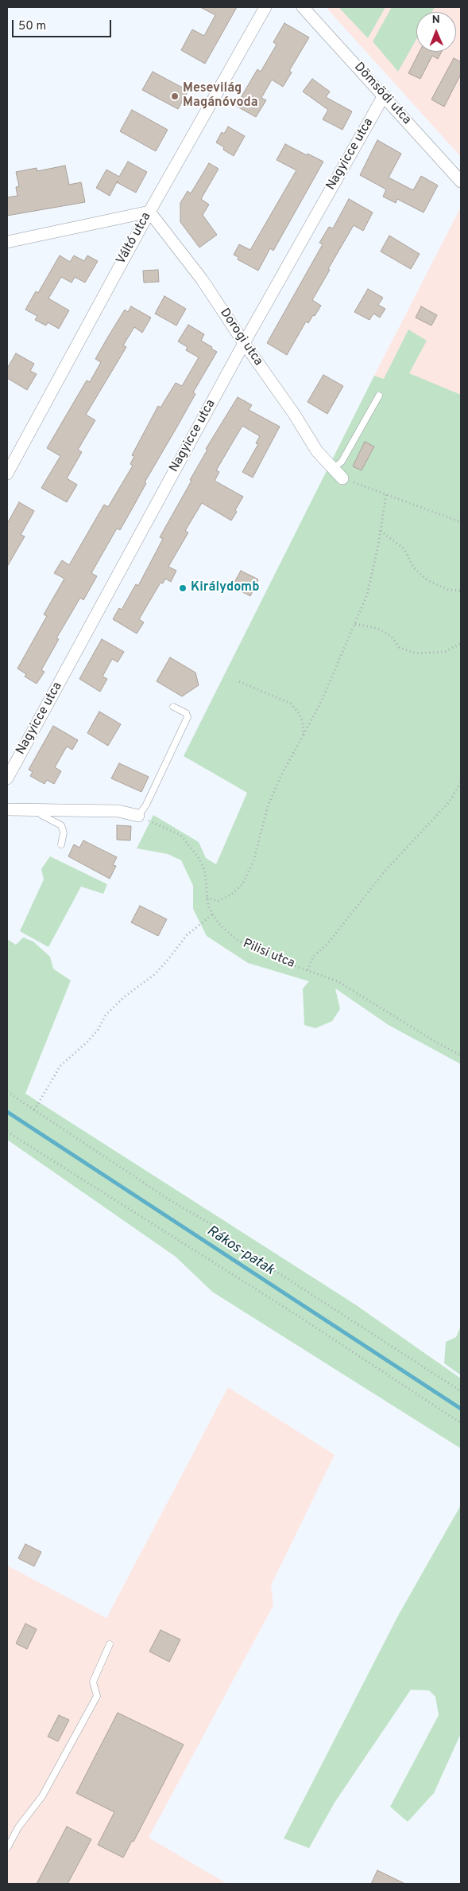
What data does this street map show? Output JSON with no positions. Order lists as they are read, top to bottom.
{
  "streets": {
    "street": [
      "Dömsödi utca",
      "Nagyicce utca",
      "Váltó utca",
      "Dorogi utca"
    ],
    "path": ["Pilisi utca"]
  },
  "crossings": [
    ["Dömsödi utca", "Nagyicce utca"],
    ["Nagyicce utca", "Dorogi utca"],
    ["Váltó utca", "Dorogi utca"]
  ],
  "water": ["Rákos-patak"],
  "places": ["Mesevilág Magánóvoda", "Királydomb"],
  "scale_bar": "50 m",
  "north": "top"
}
